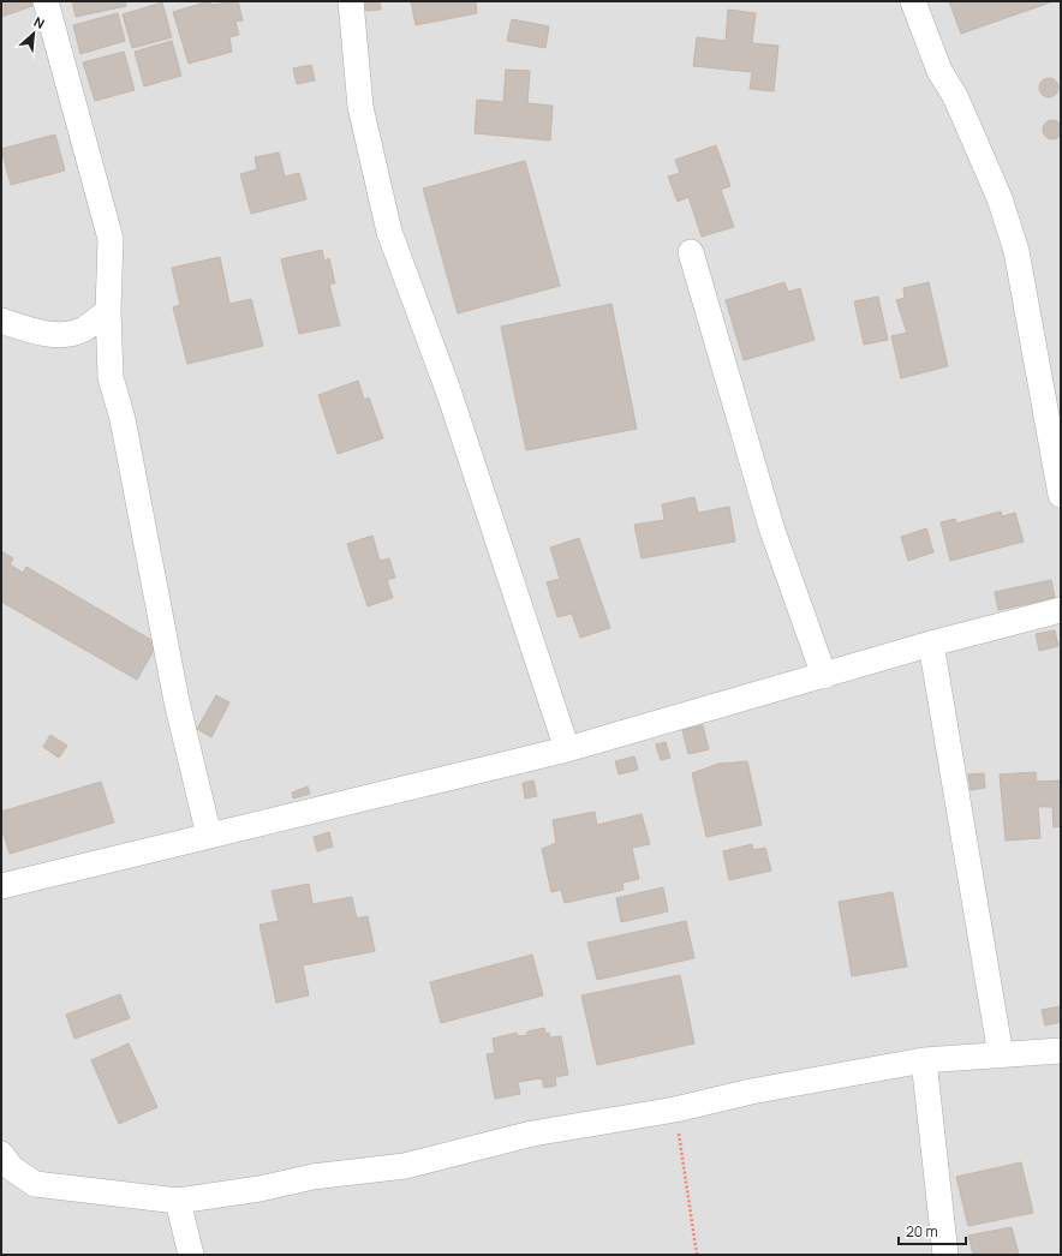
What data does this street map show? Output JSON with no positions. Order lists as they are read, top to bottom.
{
  "scale_bar": "20 m",
  "north": "top right"
}
